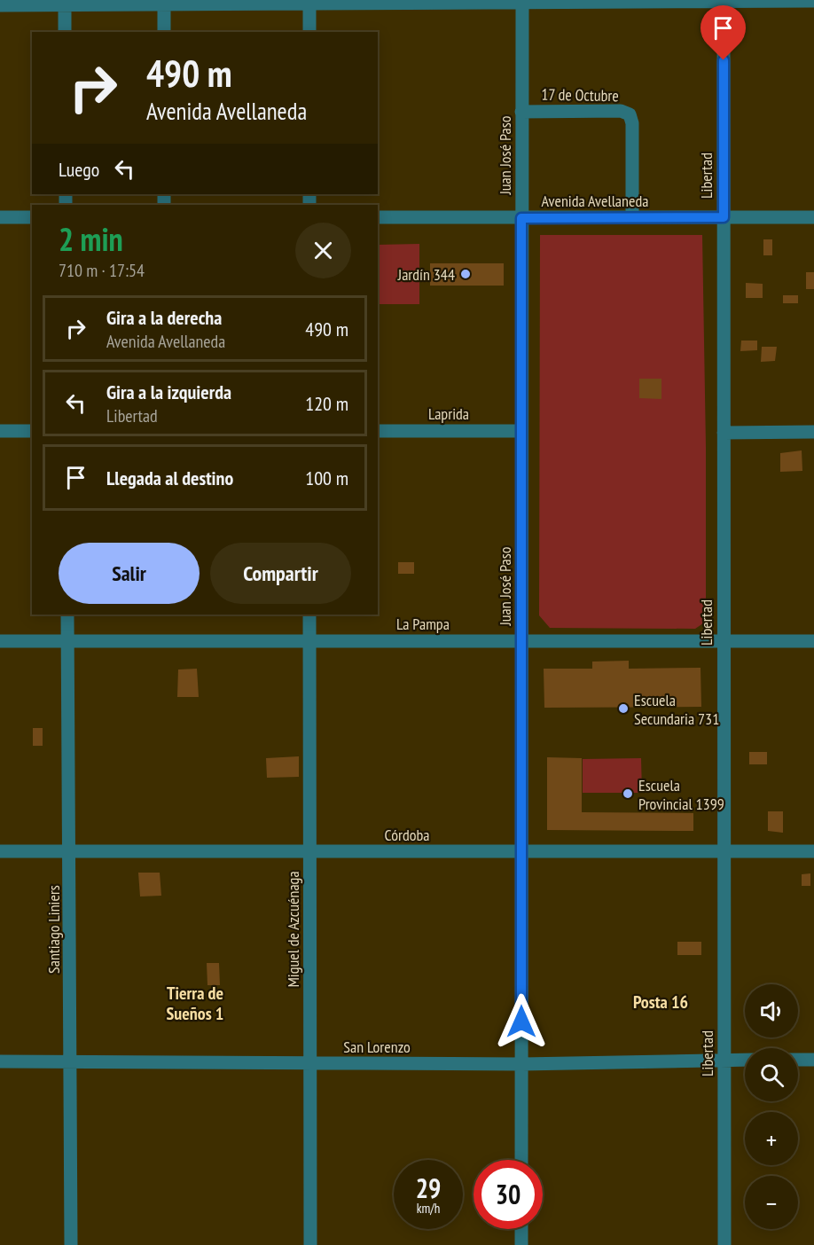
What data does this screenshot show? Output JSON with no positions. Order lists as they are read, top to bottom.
{
  "streets": {
    "street": [
      "17 de Octubre",
      "Juan José Paso",
      "Libertad",
      "Avenida Avellaneda",
      "Laprida",
      "La Pampa",
      "Córdoba",
      "Santiago Liniers",
      "Miguel de Azcuénaga",
      "San Lorenzo"
    ]
  },
  "crossings": [
    ["17 de Octubre", "Juan José Paso"],
    ["17 de Octubre", "Avenida Avellaneda"],
    ["Juan José Paso", "Avenida Avellaneda"],
    ["Juan José Paso", "Laprida"],
    ["Juan José Paso", "La Pampa"],
    ["Juan José Paso", "Córdoba"],
    ["Juan José Paso", "San Lorenzo"],
    ["Libertad", "Avenida Avellaneda"],
    ["Libertad", "La Pampa"],
    ["Libertad", "Córdoba"],
    ["Libertad", "San Lorenzo"],
    ["La Pampa", "Santiago Liniers"],
    ["La Pampa", "Miguel de Azcuénaga"],
    ["Córdoba", "Santiago Liniers"],
    ["Córdoba", "Miguel de Azcuénaga"],
    ["Santiago Liniers", "San Lorenzo"],
    ["Miguel de Azcuénaga", "San Lorenzo"]
  ],
  "districts": ["Tierra de Sueños 1", "Posta 16"],
  "places": ["Jardín 344", "Escuela Secundaria 731", "Escuela Provincial 1399"],
  "page": {
    "turn": ["490 m", "Avenida Avellaneda"],
    "then": "Luego",
    "heading": ["2 min", "710 m · 17:54"],
    "list": [
      {
        "name": "Gira a la derecha",
        "note": "Avenida Avellaneda",
        "value": "490 m"
      },
      {
        "name": "Gira a la izquierda",
        "note": "Libertad",
        "value": "120 m"
      },
      {
        "name": "Llegada al destino",
        "value": "100 m"
      }
    ],
    "buttons": ["Salir", "Compartir"],
    "map_buttons": ["+", "−"],
    "speed": "29 km/h",
    "limit": "30"
  }
}
